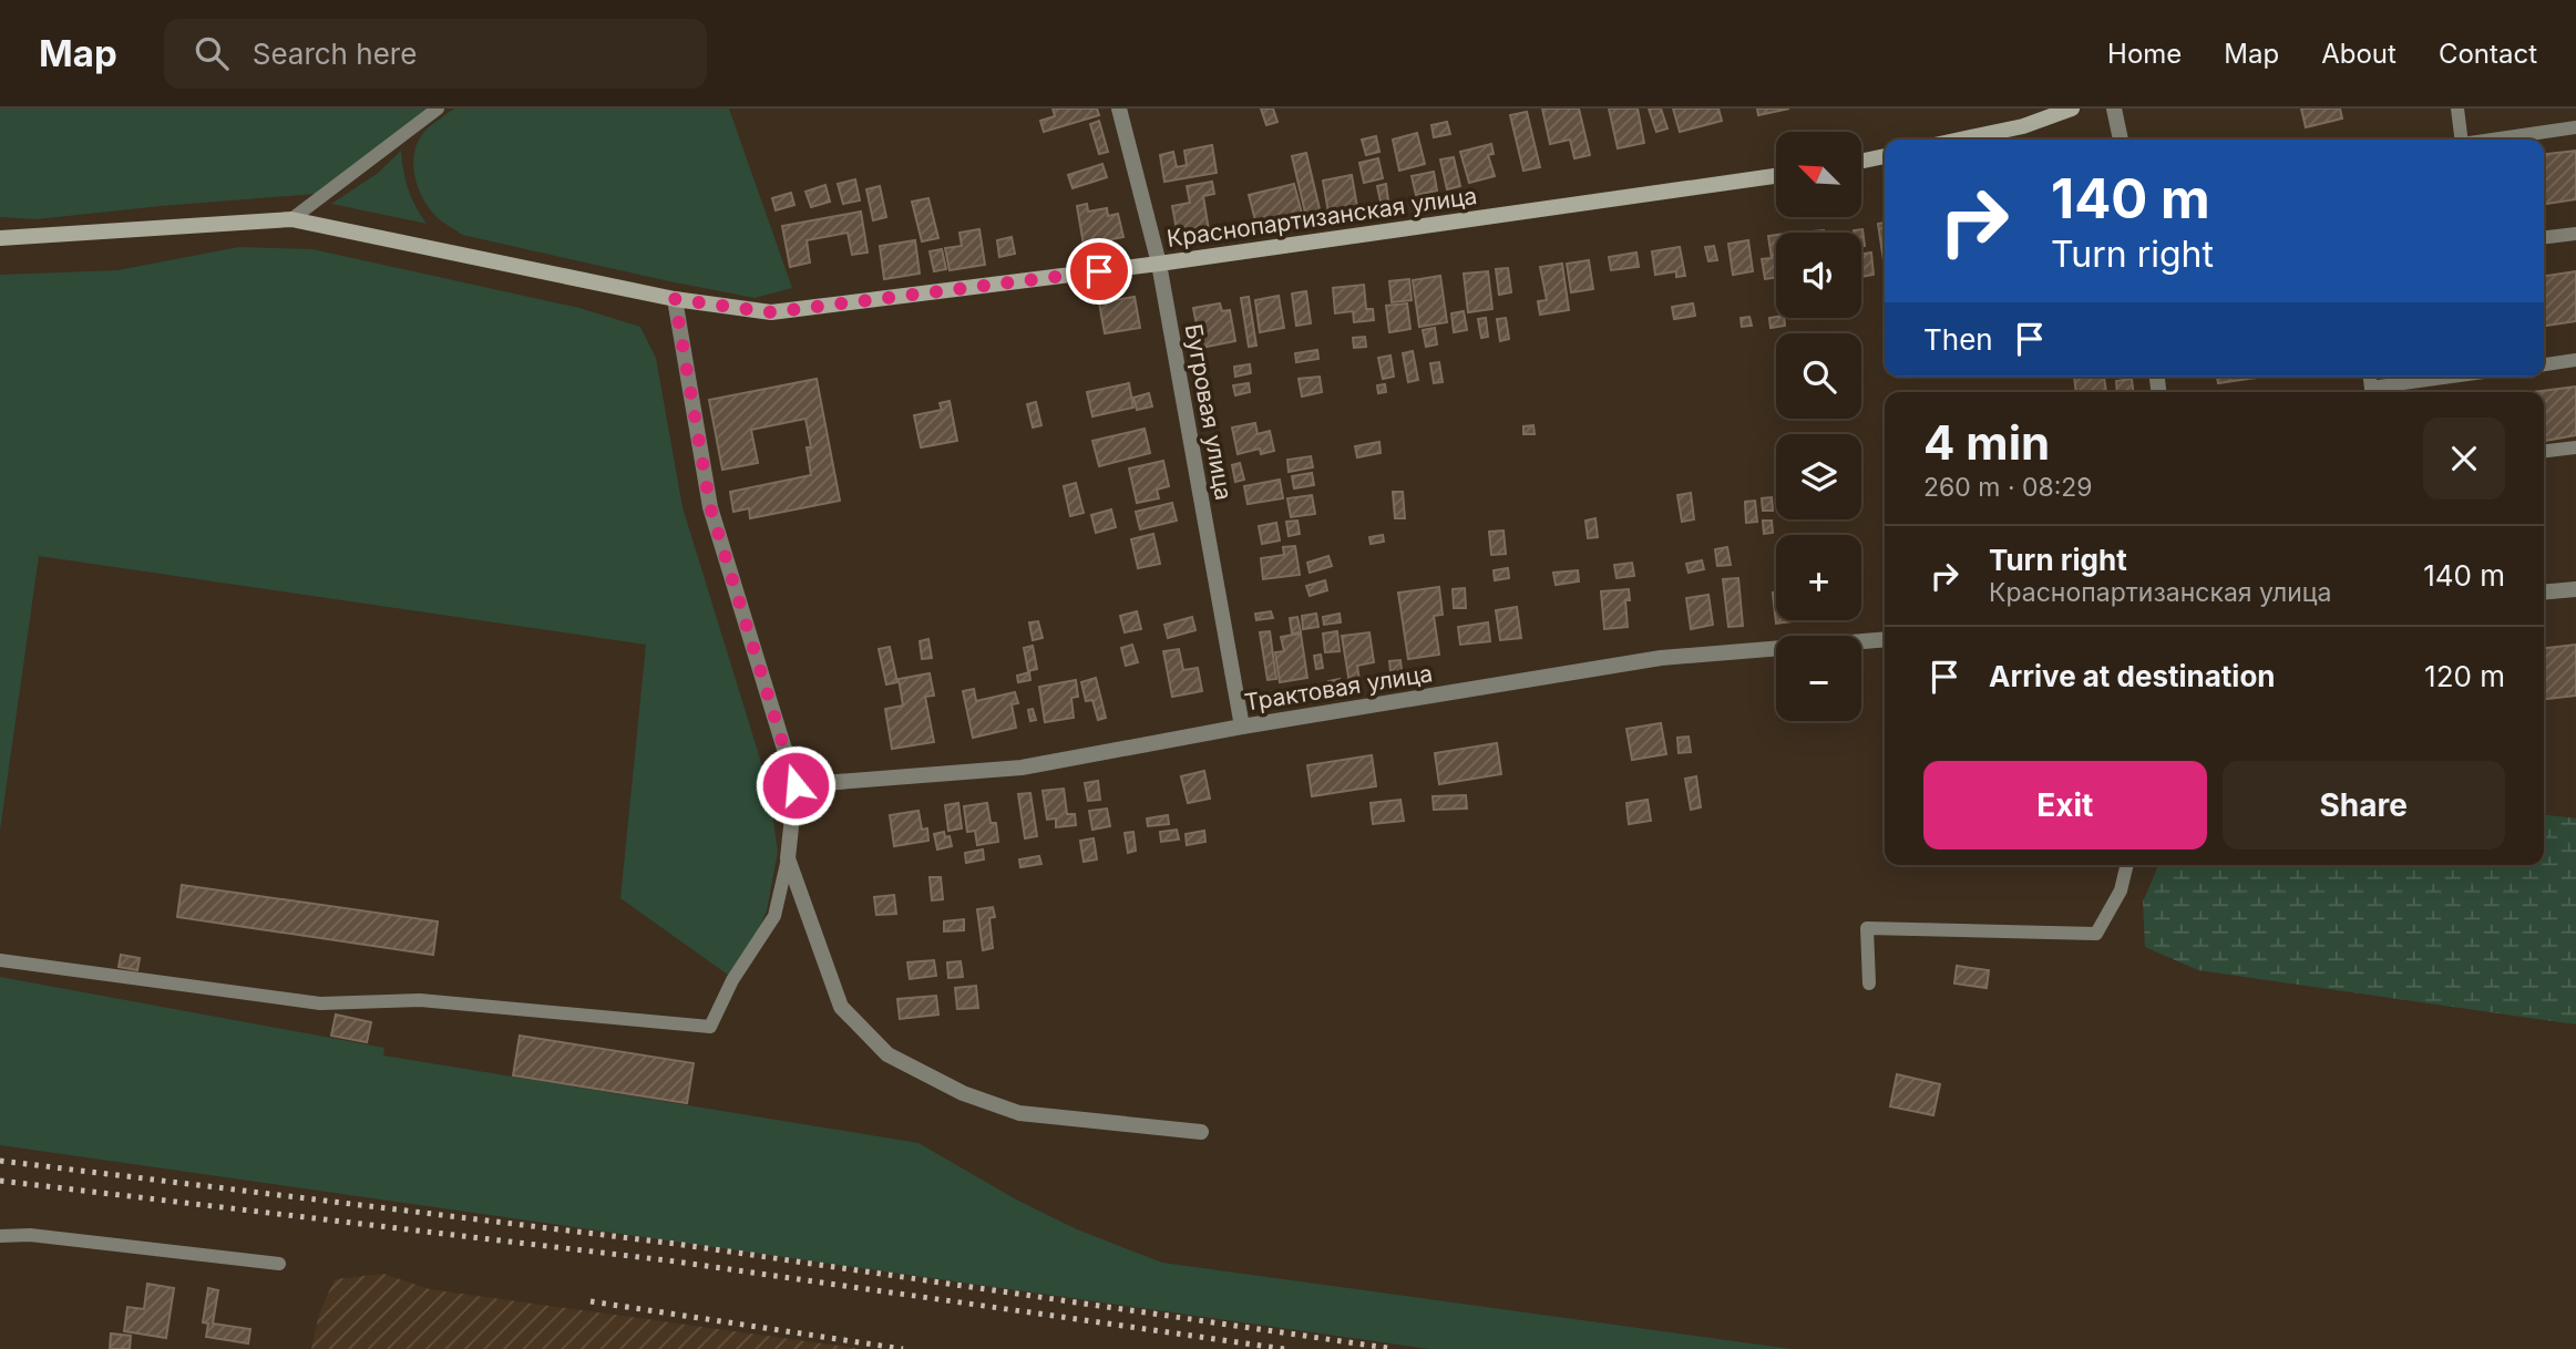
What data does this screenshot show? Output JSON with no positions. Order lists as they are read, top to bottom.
{
  "streets": {
    "street": ["Краснопартизанская улица", "Бугровая улица", "Трактовая улица"]
  },
  "crossings": [
    ["Краснопартизанская улица", "Бугровая улица"],
    ["Бугровая улица", "Трактовая улица"]
  ],
  "north": "top left",
  "page": {
    "header": "Map",
    "search": "Search here",
    "nav": [
      "Home",
      "Map",
      "About",
      "Contact"
    ],
    "map_buttons": ["+", "−"],
    "turn": ["140 m", "Turn right"],
    "then": "Then",
    "heading": ["4 min", "260 m · 08:29"],
    "list": [
      {
        "name": "Turn right",
        "note": "Краснопартизанская улица",
        "value": "140 m"
      },
      {
        "name": "Arrive at destination",
        "value": "120 m"
      }
    ],
    "buttons": ["Exit", "Share"]
  }
}
